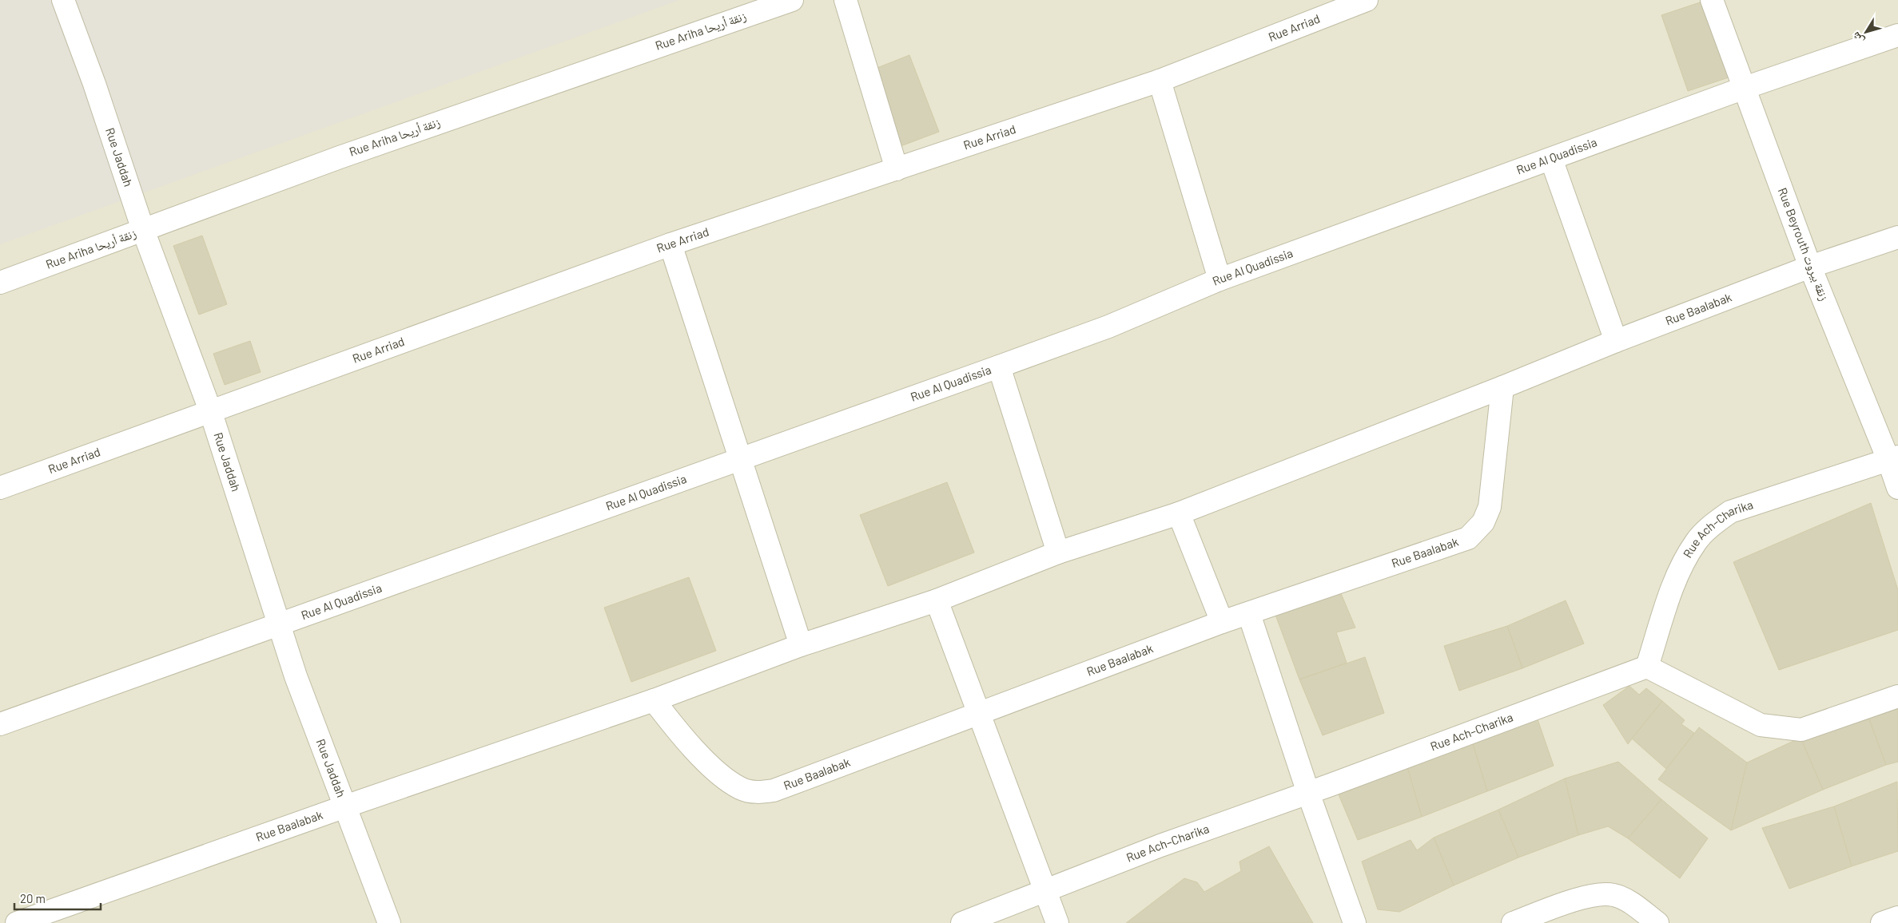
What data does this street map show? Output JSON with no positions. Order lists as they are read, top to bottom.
{
  "streets": {
    "street": [
      "Rue Arriad",
      "Rue Ariha زنقة أريحا",
      "Rue Jaddah",
      "Rue Al Quadissia",
      "Rue Beyrouth زنقة بيروت",
      "Rue Baalabak",
      "Rue Ach–Charika"
    ]
  },
  "crossings": [
    ["Rue Arriad", "Rue Jaddah"],
    ["Rue Ariha زنقة أريحا", "Rue Jaddah"],
    ["Rue Jaddah", "Rue Al Quadissia"],
    ["Rue Jaddah", "Rue Baalabak"],
    ["Rue Al Quadissia", "Rue Beyrouth زنقة بيروت"],
    ["Rue Beyrouth زنقة بيروت", "Rue Baalabak"],
    ["Rue Beyrouth زنقة بيروت", "Rue Ach–Charika"]
  ],
  "scale_bar": "20 m",
  "north": "bottom left"
}
